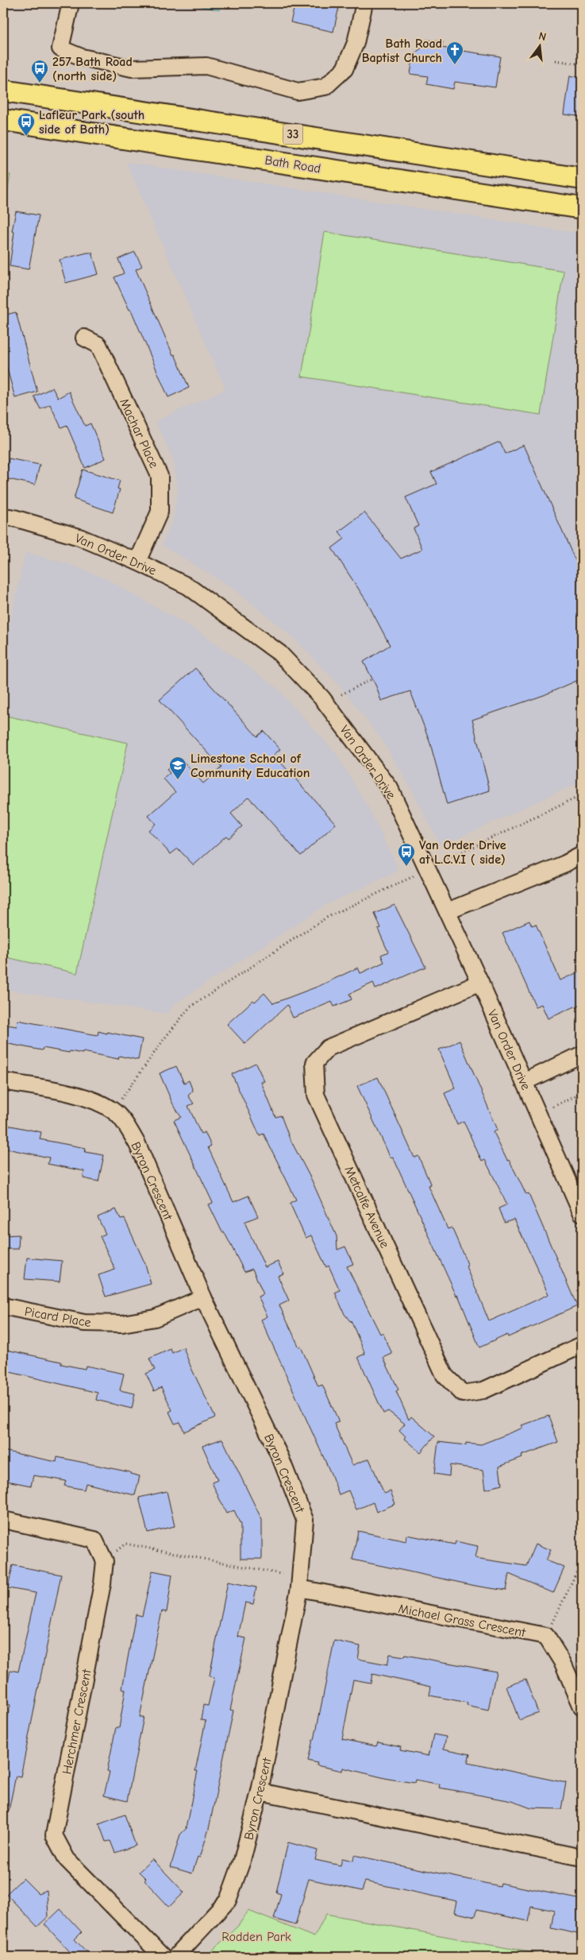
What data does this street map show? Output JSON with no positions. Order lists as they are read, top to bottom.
{
  "streets": {
    "main road": ["33", "Bath Road"],
    "street": [
      "Machar Place",
      "Van Order Drive",
      "Byron Crescent",
      "Metcalfe Avenue",
      "Picard Place",
      "Michael Grass Crescent",
      "Herchmer Crescent"
    ]
  },
  "crossings": [
    ["Machar Place", "Van Order Drive"],
    ["Van Order Drive", "Metcalfe Avenue"],
    ["Byron Crescent", "Picard Place"],
    ["Byron Crescent", "Michael Grass Crescent"]
  ],
  "parks": ["Rodden Park"],
  "places": {
    "church": ["Bath Road Baptist Church"],
    "bus stop": ["257 Bath Road (north side)", "Lafleur Park (south side of Bath)", "Van Order Drive at L.C.V.I ( side)"],
    "school or university": ["Limestone School of Community Education"]
  },
  "north": "top"
}
